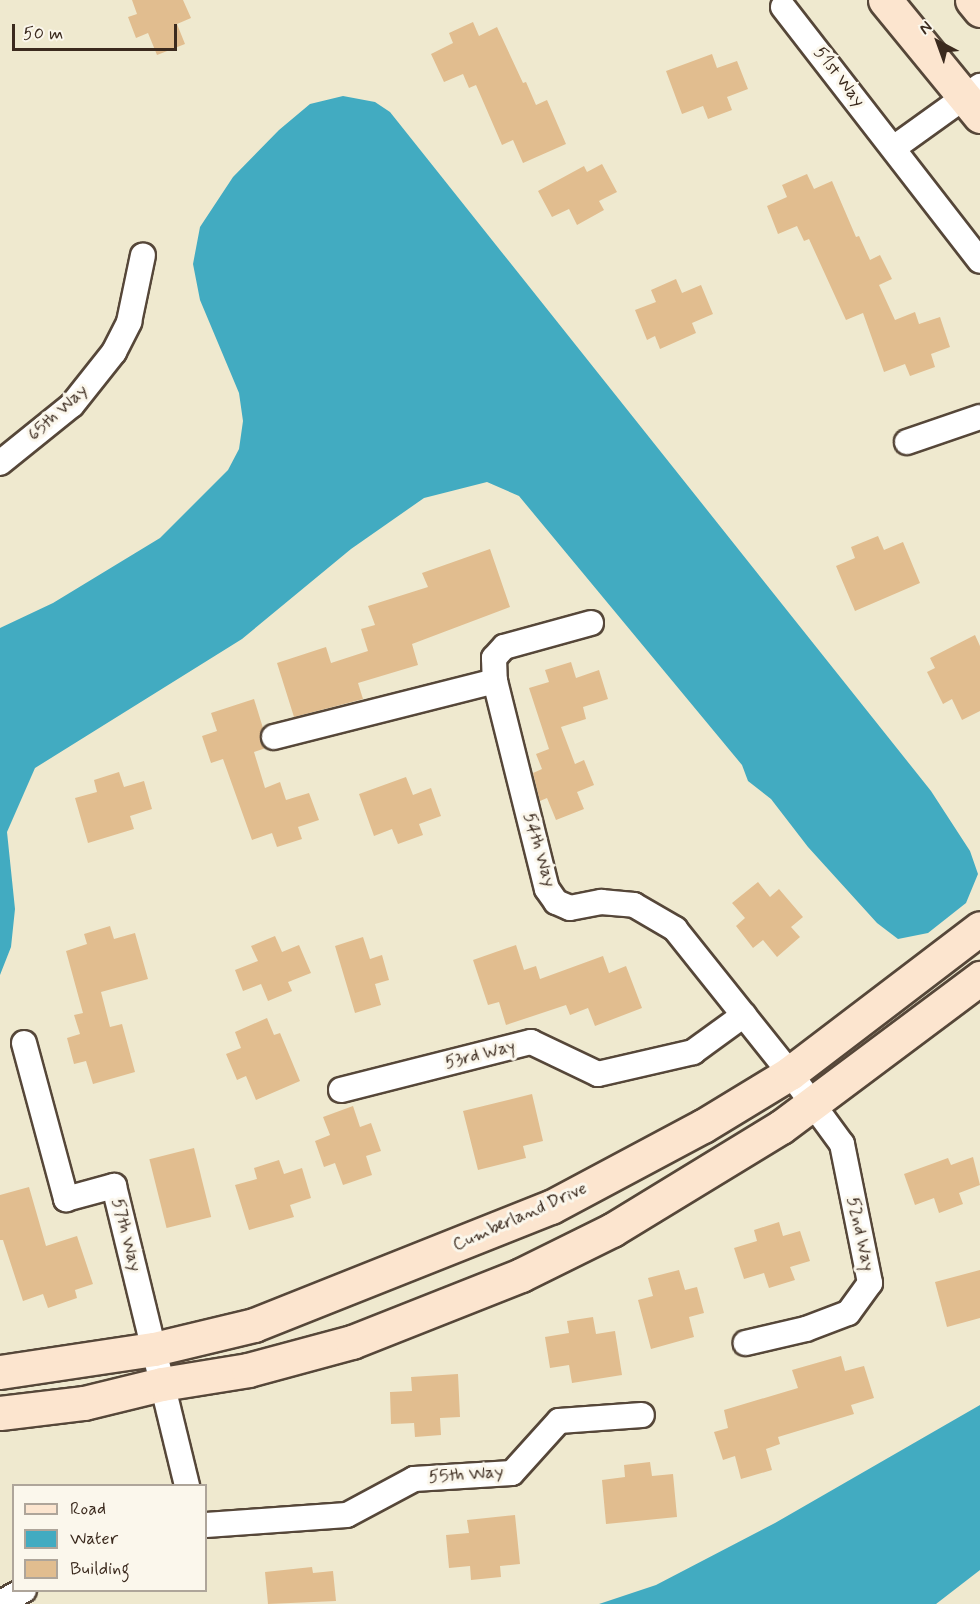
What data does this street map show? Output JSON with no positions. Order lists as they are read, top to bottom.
{
  "streets": {
    "street": [
      "51st Way",
      "65th Way",
      "54th Way",
      "53rd Way",
      "Cumberland Drive",
      "52nd Way",
      "57th Way",
      "55th Way"
    ]
  },
  "crossings": [
    ["54th Way", "53rd Way"],
    ["54th Way", "Cumberland Drive"],
    ["54th Way", "52nd Way"],
    ["Cumberland Drive", "52nd Way"],
    ["Cumberland Drive", "57th Way"]
  ],
  "legend": ["Road", "Water", "Building"],
  "scale_bar": "50 m",
  "north": "top left"
}
